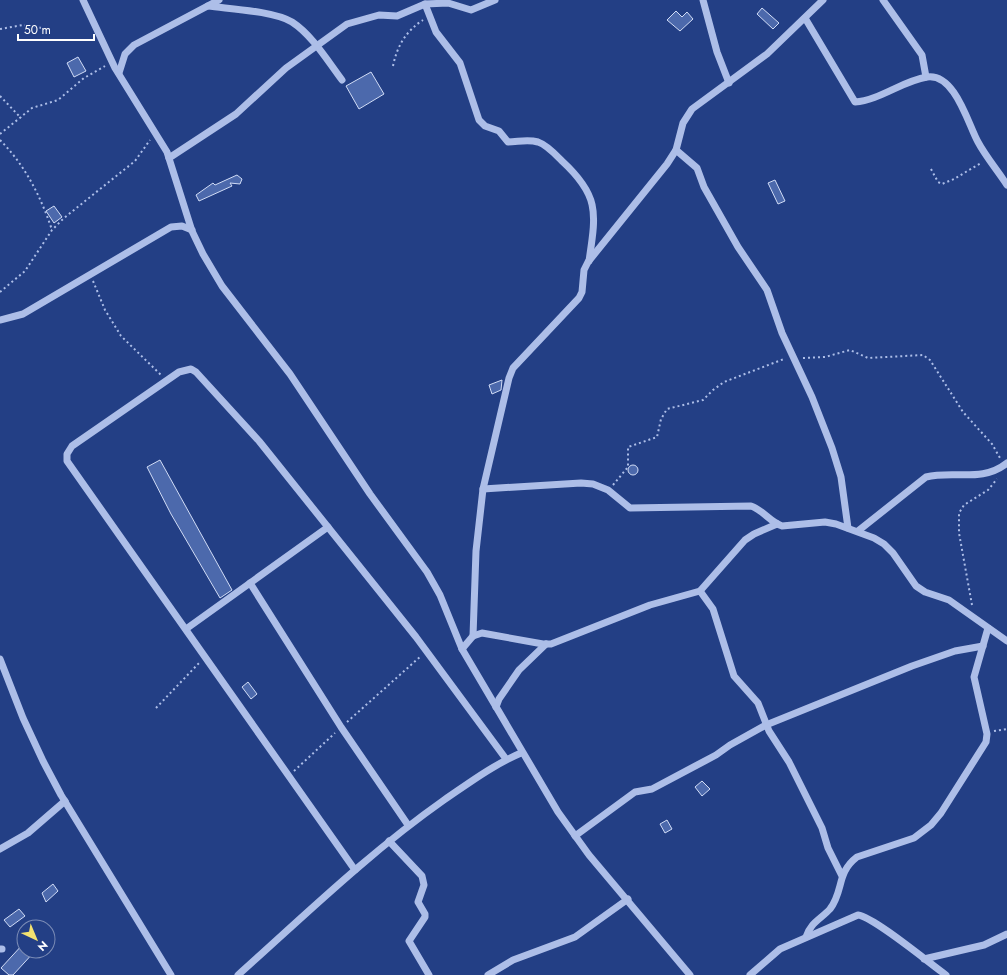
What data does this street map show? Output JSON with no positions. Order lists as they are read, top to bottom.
{
  "scale_bar": "50 m",
  "north": "bottom right"
}
